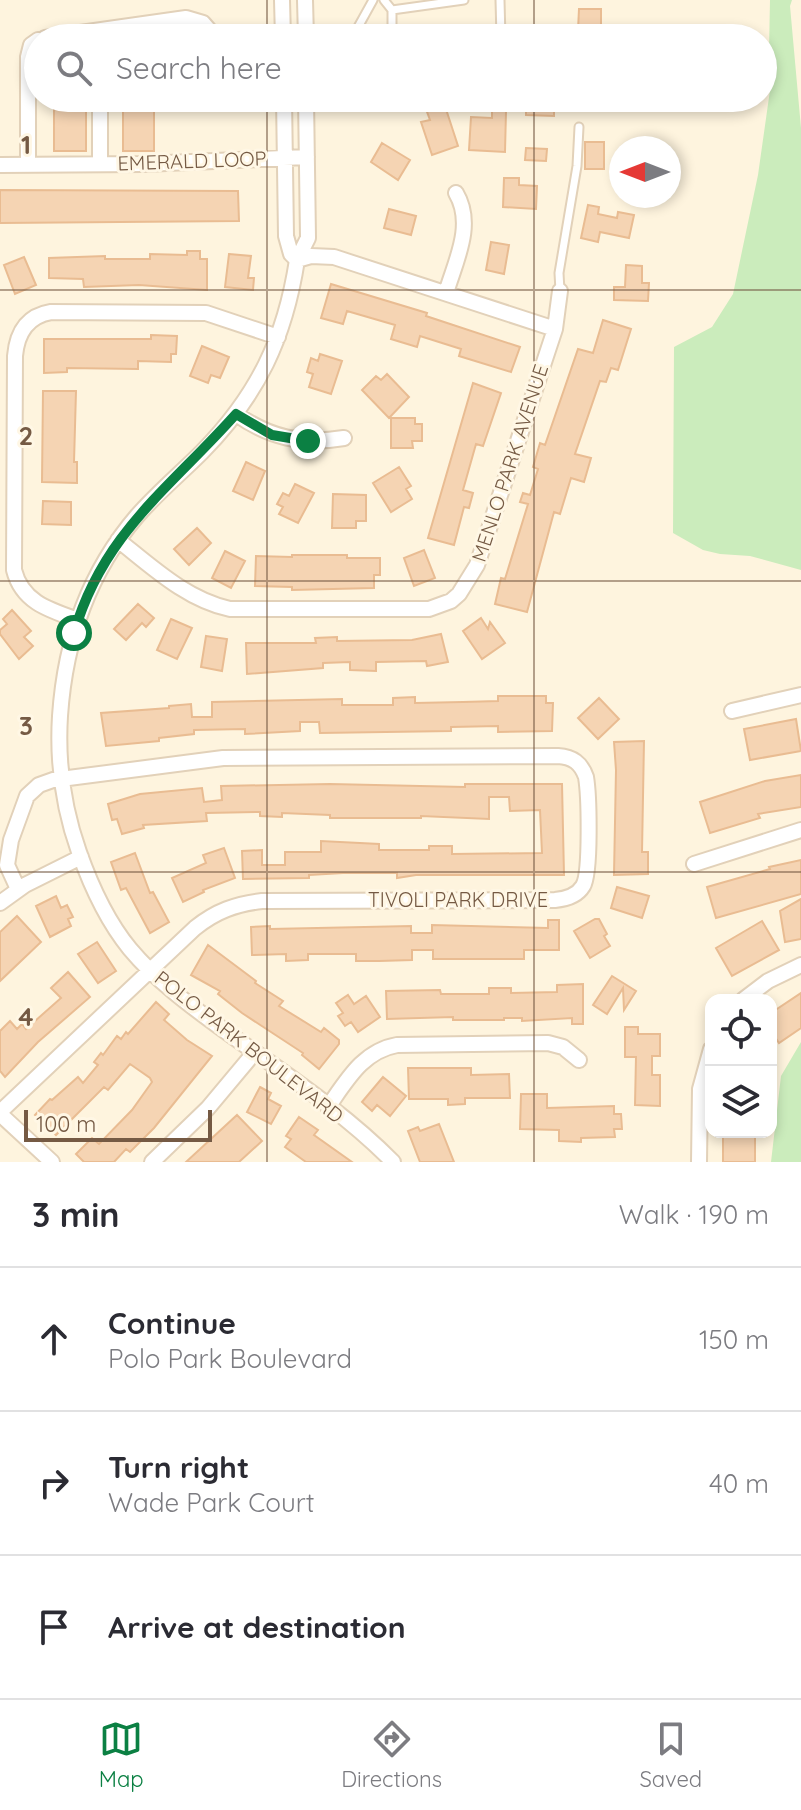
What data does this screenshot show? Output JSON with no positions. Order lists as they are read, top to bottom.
{
  "streets": {
    "street": [
      "EMERALD LOOP",
      "MENLO PARK AVENUE",
      "TIVOLI PARK DRIVE",
      "POLO PARK BOULEVARD"
    ]
  },
  "crossings": [
    ["EMERALD LOOP", "POLO PARK BOULEVARD"],
    ["MENLO PARK AVENUE", "POLO PARK BOULEVARD"],
    ["TIVOLI PARK DRIVE", "POLO PARK BOULEVARD"]
  ],
  "scale_bar": "100 m",
  "north": "left",
  "page": {
    "search": "Search here",
    "scale": "100 m",
    "heading": ["3 min", "Walk · 190 m"],
    "list": [
      ["Continue", "Polo Park Boulevard", "150 m"],
      ["Turn right", "Wade Park Court", "40 m"],
      "Arrive at destination"
    ],
    "nav": ["Map", "Directions", "Saved"]
  },
  "grid": {
    "rows": [
      "1",
      "2",
      "3",
      "4"
    ]
  }
}
